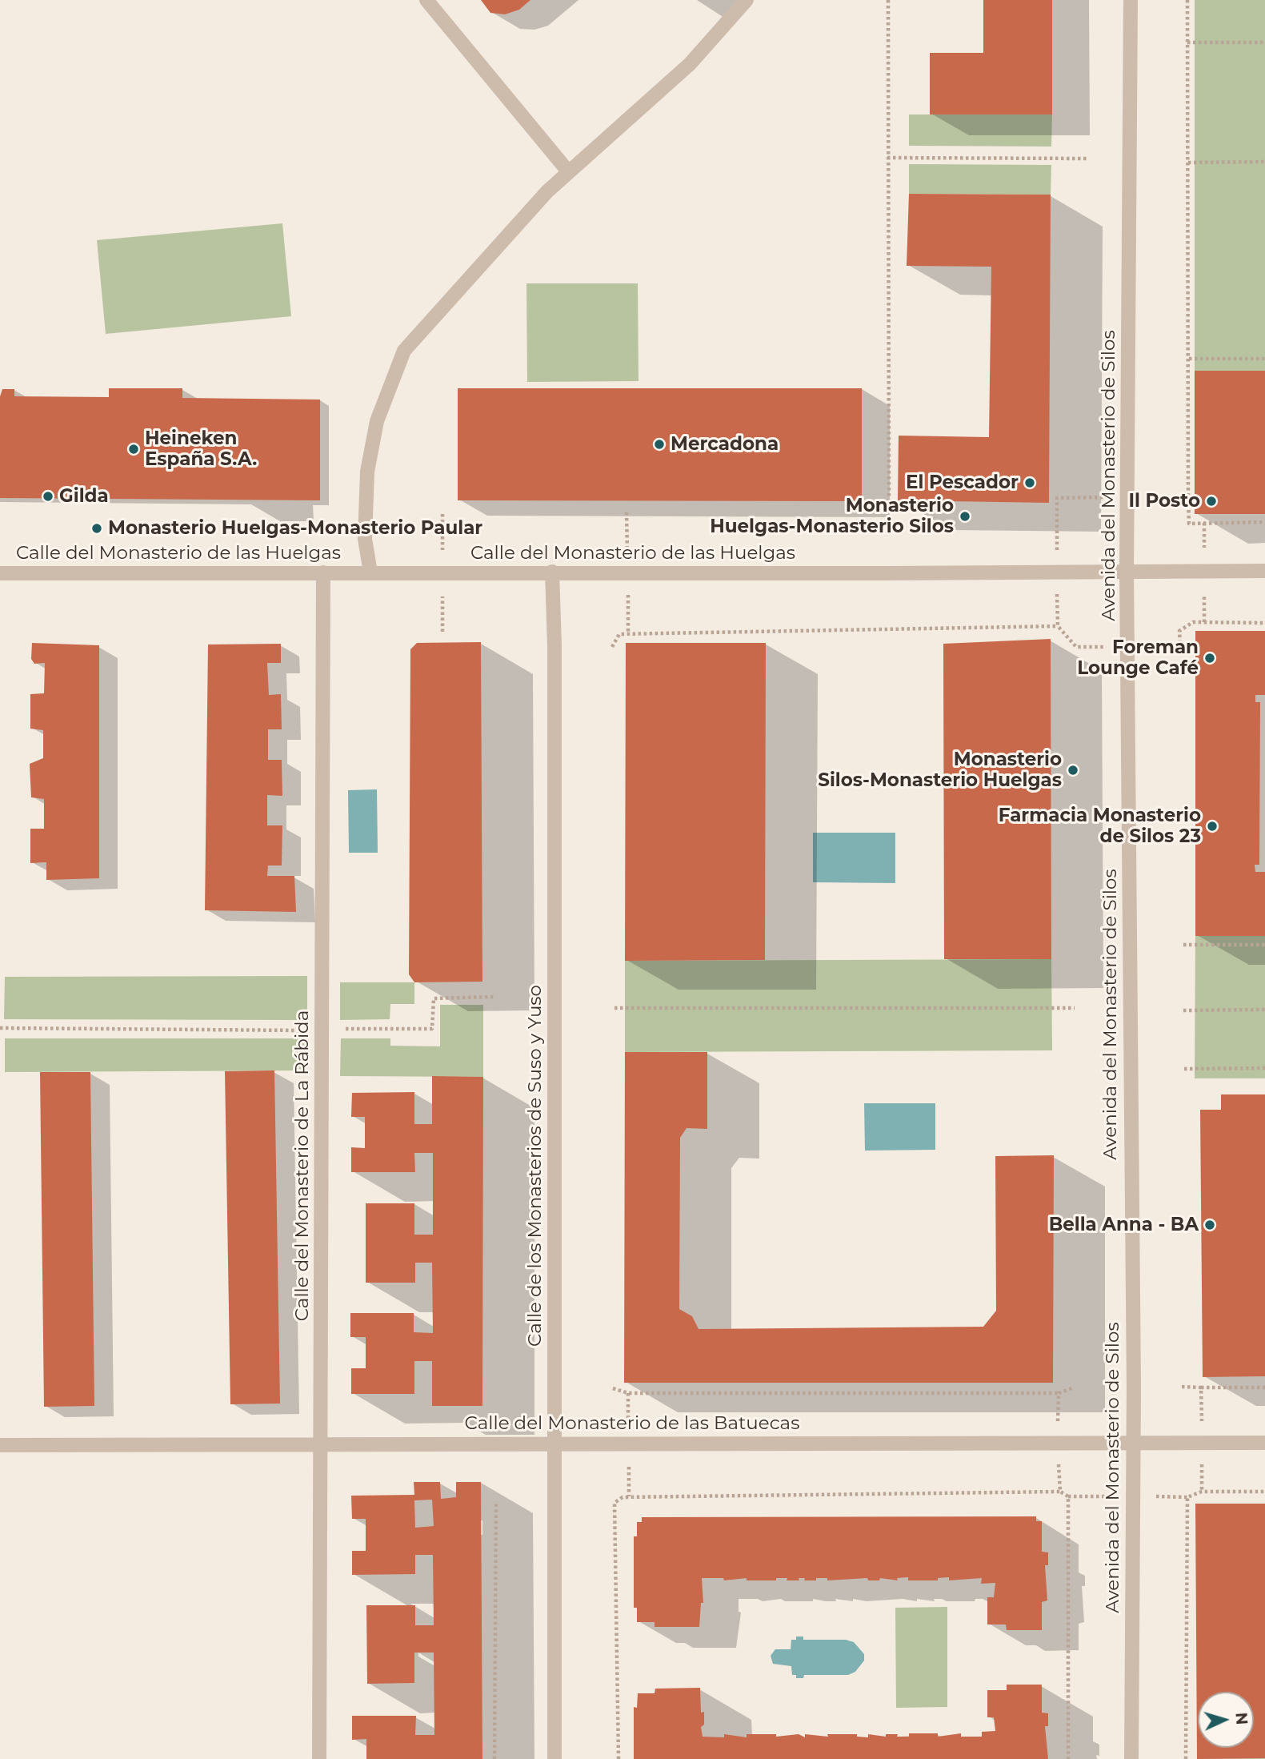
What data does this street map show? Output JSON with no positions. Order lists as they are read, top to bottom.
{
  "streets": {
    "street": [
      "Avenida del Monasterio de Silos",
      "Calle del Monasterio de las Huelgas",
      "Calle del Monasterio de La Rábida",
      "Calle de los Monasterios de Suso y Yuso",
      "Calle del Monasterio de las Batuecas"
    ]
  },
  "crossings": [
    ["Avenida del Monasterio de Silos", "Calle del Monasterio de las Huelgas"],
    ["Avenida del Monasterio de Silos", "Calle del Monasterio de las Batuecas"],
    ["Calle del Monasterio de las Huelgas", "Calle del Monasterio de La Rábida"],
    ["Calle del Monasterio de las Huelgas", "Calle de los Monasterios de Suso y Yuso"],
    ["Calle del Monasterio de La Rábida", "Calle del Monasterio de las Batuecas"],
    ["Calle de los Monasterios de Suso y Yuso", "Calle del Monasterio de las Batuecas"]
  ],
  "places": [
    "Mercadona",
    "Heineken España S.A.",
    "El Pescador",
    "Gilda",
    "Il Posto",
    "Monasterio Huelgas-Monasterio Silos",
    "Monasterio Huelgas-Monasterio Paular",
    "Foreman Lounge Café",
    "Monasterio Silos-Monasterio Huelgas",
    "Farmacia Monasterio de Silos 23",
    "Bella Anna - BA"
  ],
  "north": "right"
}
